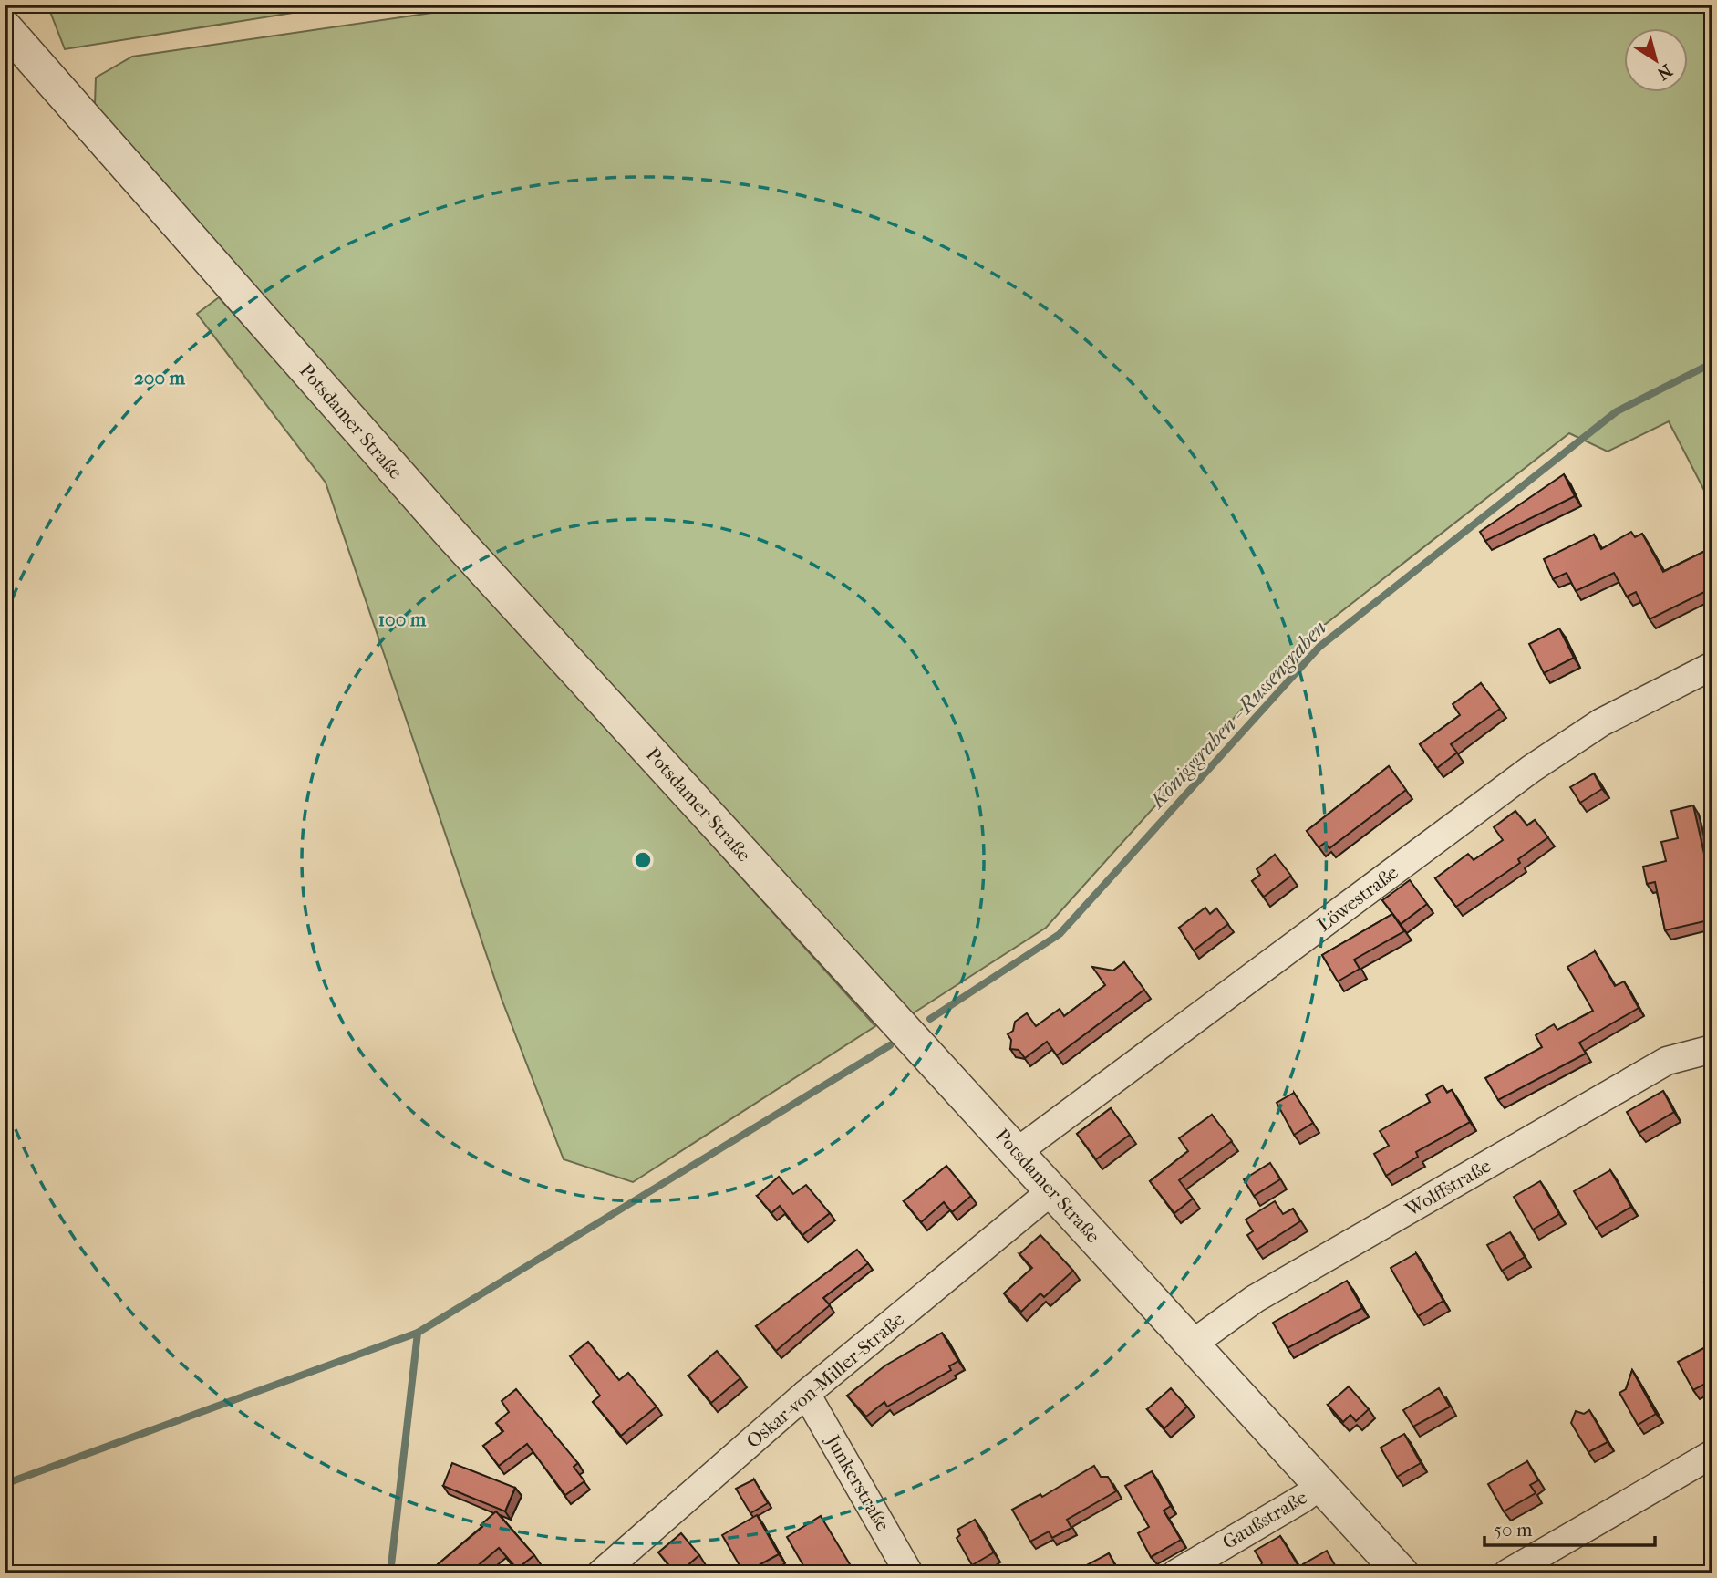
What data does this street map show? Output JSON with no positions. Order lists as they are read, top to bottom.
{
  "streets": {
    "street": [
      "Potsdamer Straße",
      "Löwestraße",
      "Wolffstraße",
      "Oskar-von-Miller-Straße",
      "Junkerstraße",
      "Gaußstraße"
    ]
  },
  "crossings": [
    ["Potsdamer Straße", "Löwestraße"],
    ["Potsdamer Straße", "Wolffstraße"],
    ["Potsdamer Straße", "Oskar-von-Miller-Straße"],
    ["Potsdamer Straße", "Gaußstraße"],
    ["Oskar-von-Miller-Straße", "Junkerstraße"]
  ],
  "water": ["Königsgraben - Russengraben"],
  "scale_bar": "50 m",
  "north": "bottom right",
  "rings": ["200 m", "100 m"]
}
